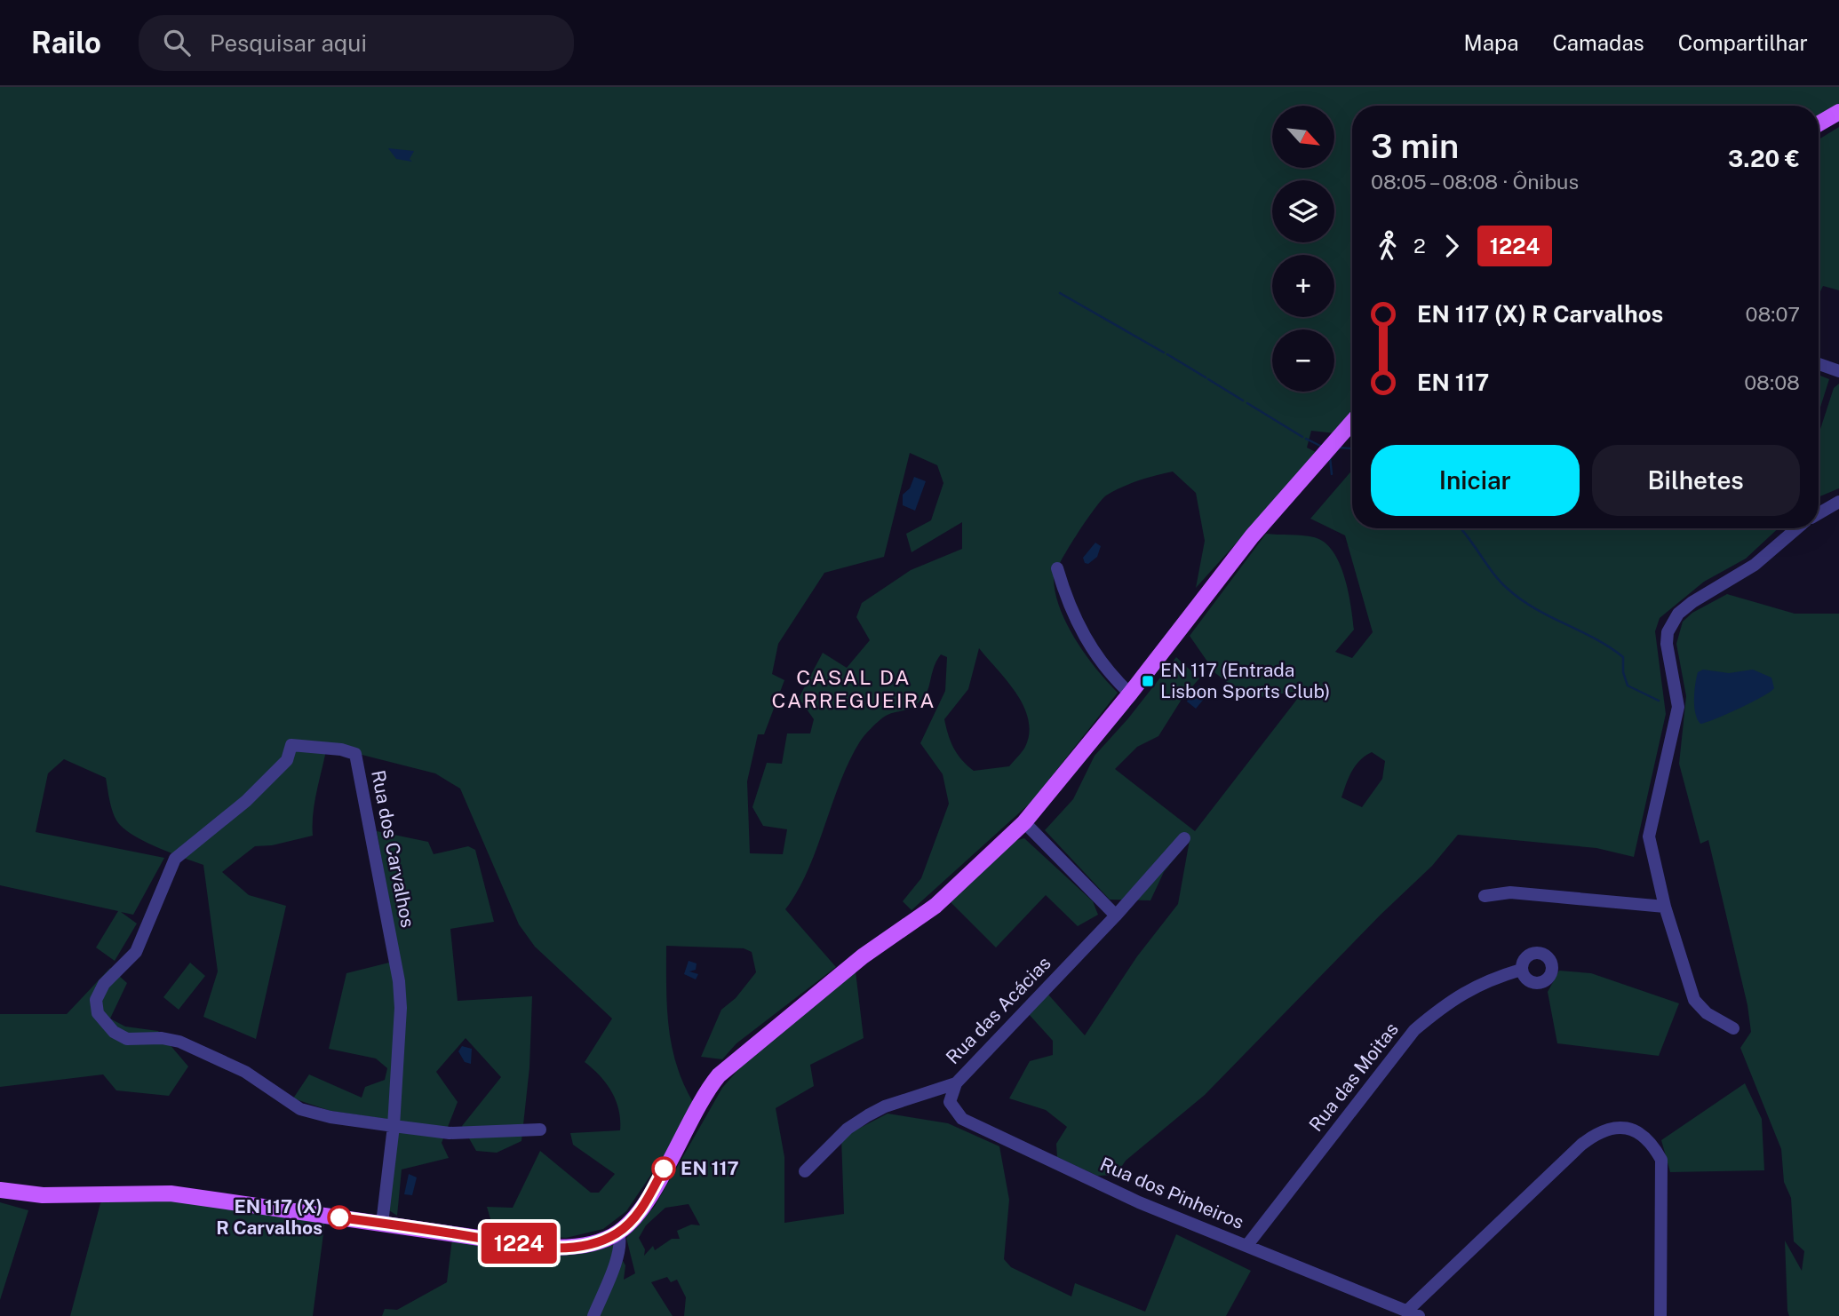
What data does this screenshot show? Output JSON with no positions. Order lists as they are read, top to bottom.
{
  "streets": {
    "street": [
      "Rua dos Carvalhos",
      "Rua das Acácias",
      "Rua das Moitas",
      "Rua dos Pinheiros"
    ]
  },
  "crossings": [
    ["Rua das Acácias", "Rua dos Pinheiros"],
    ["Rua das Moitas", "Rua dos Pinheiros"]
  ],
  "districts": ["CASAL DA CARREGUEIRA"],
  "places": {
    "transit": ["EN 117 (Entrada Lisbon Sports Club)"],
    "other": ["EN 117", "EN 117 (X) R Carvalhos"]
  },
  "lines": ["bus line 1224"],
  "north": "bottom right",
  "page": {
    "header": "Railo",
    "search": "Pesquisar aqui",
    "nav": ["Mapa", "Camadas", "Compartilhar"],
    "on_map": "1224",
    "map_buttons": ["+", "−"],
    "heading": ["3 min", "08:05 – 08:08 · Ônibus", "3.20 €"],
    "legs": ["2", "1224"],
    "list": [
      {
        "name": "EN 117 (X) R Carvalhos",
        "value": "08:07"
      },
      {
        "name": "EN 117",
        "value": "08:08"
      }
    ],
    "buttons": ["Iniciar", "Bilhetes"]
  }
}
